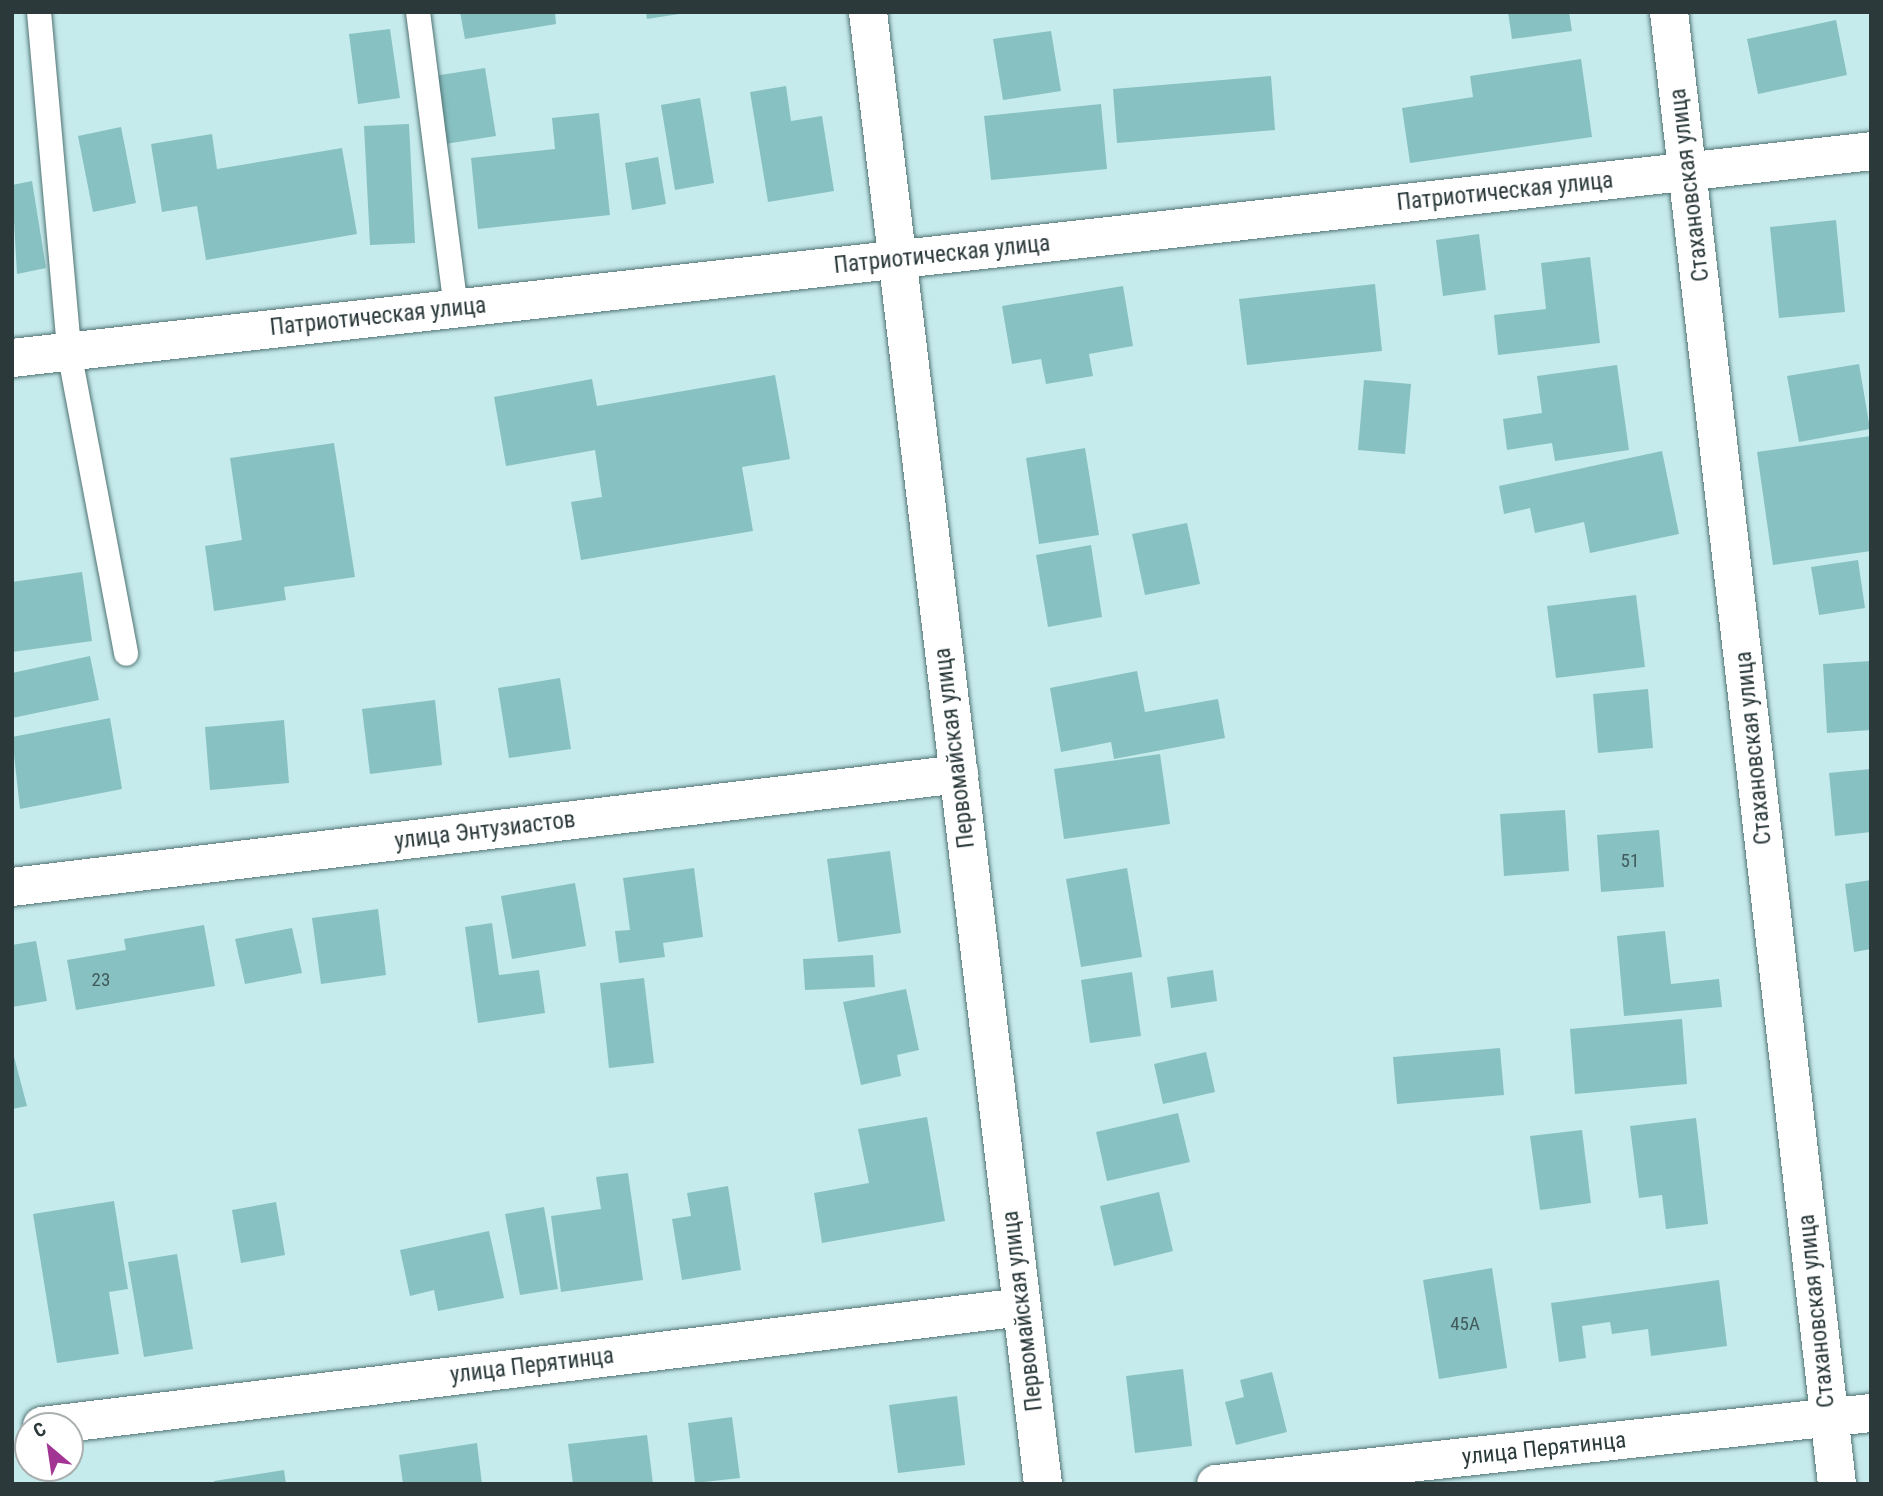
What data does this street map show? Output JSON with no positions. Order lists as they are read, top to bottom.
{
  "streets": {
    "street": [
      "Стахановская улица",
      "Патриотическая улица",
      "Первомайская улица",
      "улица Энтузиастов",
      "улица Перятинца"
    ]
  },
  "crossings": [
    ["Стахановская улица", "Патриотическая улица"],
    ["Стахановская улица", "улица Перятинца"],
    ["Патриотическая улица", "Первомайская улица"],
    ["Первомайская улица", "улица Энтузиастов"],
    ["Первомайская улица", "улица Перятинца"]
  ],
  "house_numbers": ["51", "23", "45А"],
  "north": "top left"
}
